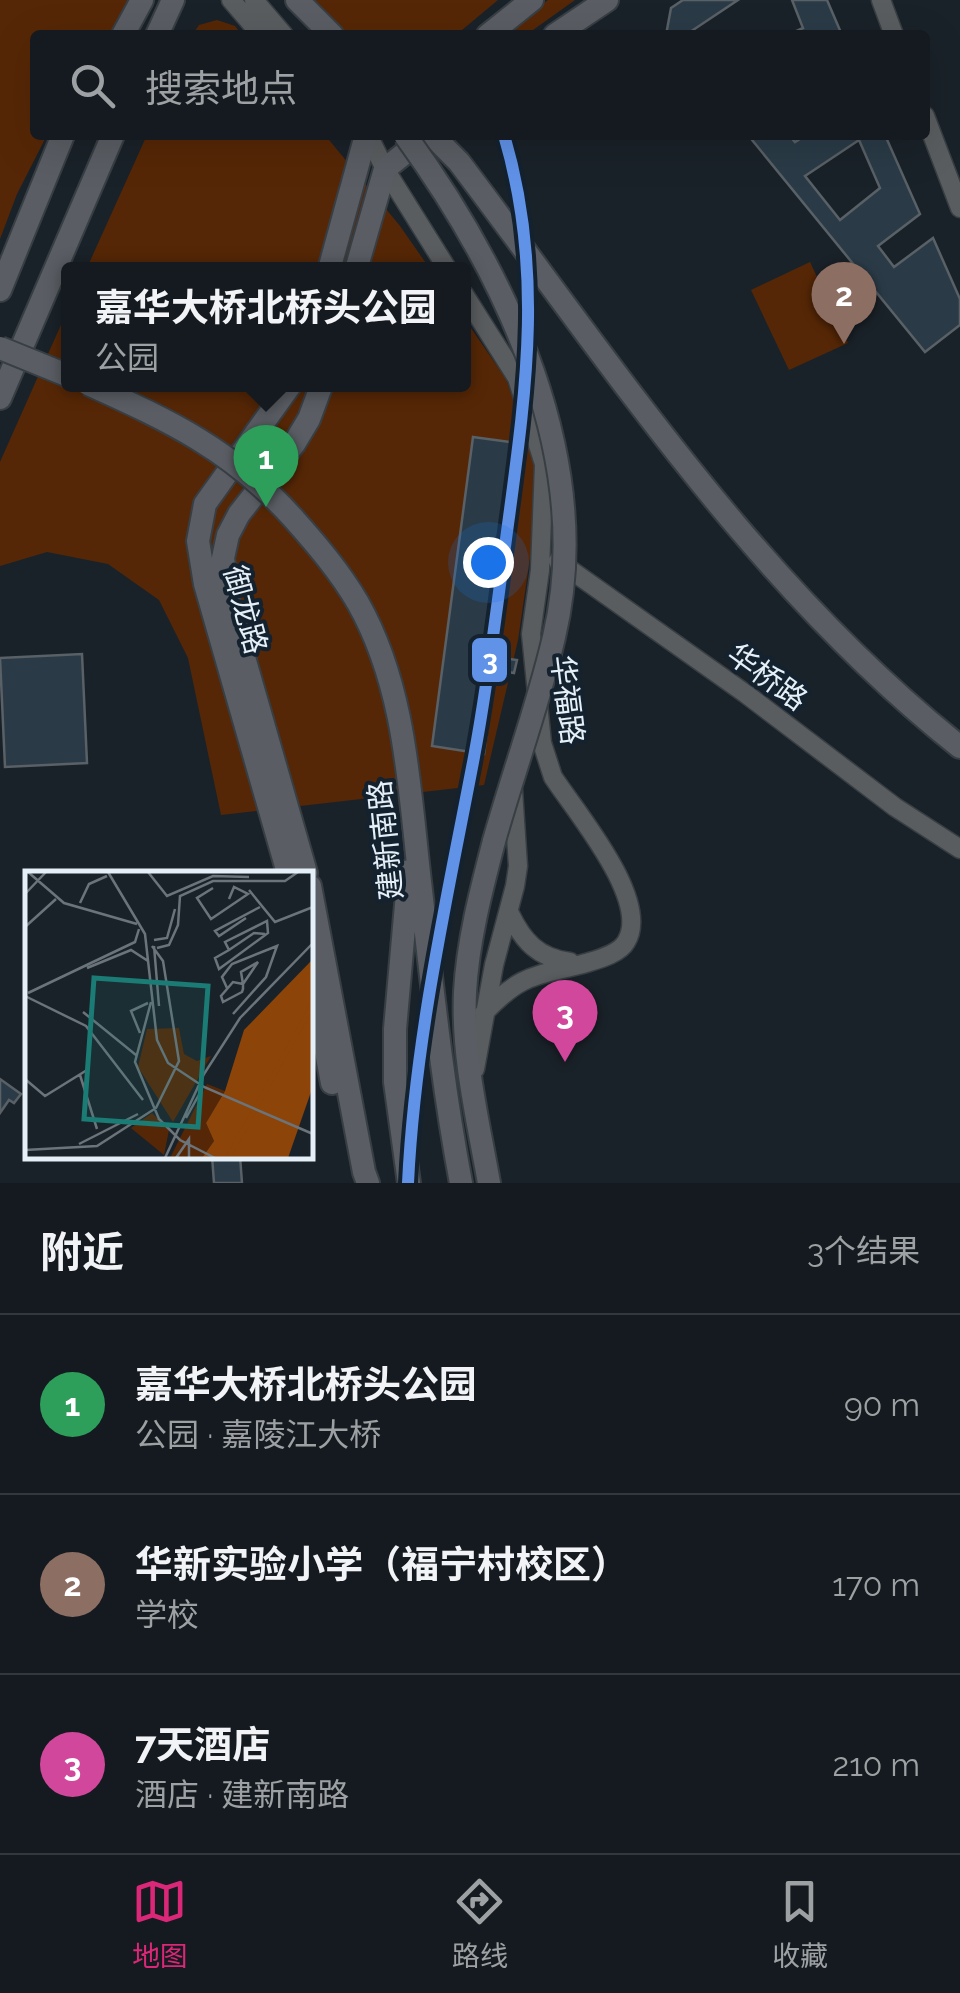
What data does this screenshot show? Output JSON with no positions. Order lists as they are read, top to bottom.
{
  "streets": {
    "main road": ["御龙路", "建新南路"],
    "street": ["华桥路", "华福路"]
  },
  "crossings": [
    ["华桥路", "华福路"]
  ],
  "lines": ["transit line 3"],
  "page": {
    "search": "搜索地点",
    "popup": ["嘉华大桥北桥头公园", "公园"],
    "pins": ["2", "1", "3"],
    "heading": ["附近", "3个结果"],
    "list": [
      {
        "mark": "1",
        "name": "嘉华大桥北桥头公园",
        "note": "公园 · 嘉陵江大桥",
        "value": "90 m"
      },
      {
        "mark": "2",
        "name": "华新实验小学（福宁村校区）",
        "note": "学校",
        "value": "170 m"
      },
      {
        "mark": "3",
        "name": "7天酒店",
        "note": "酒店 · 建新南路",
        "value": "210 m"
      }
    ],
    "nav": ["地图", "路线", "收藏"]
  }
}
